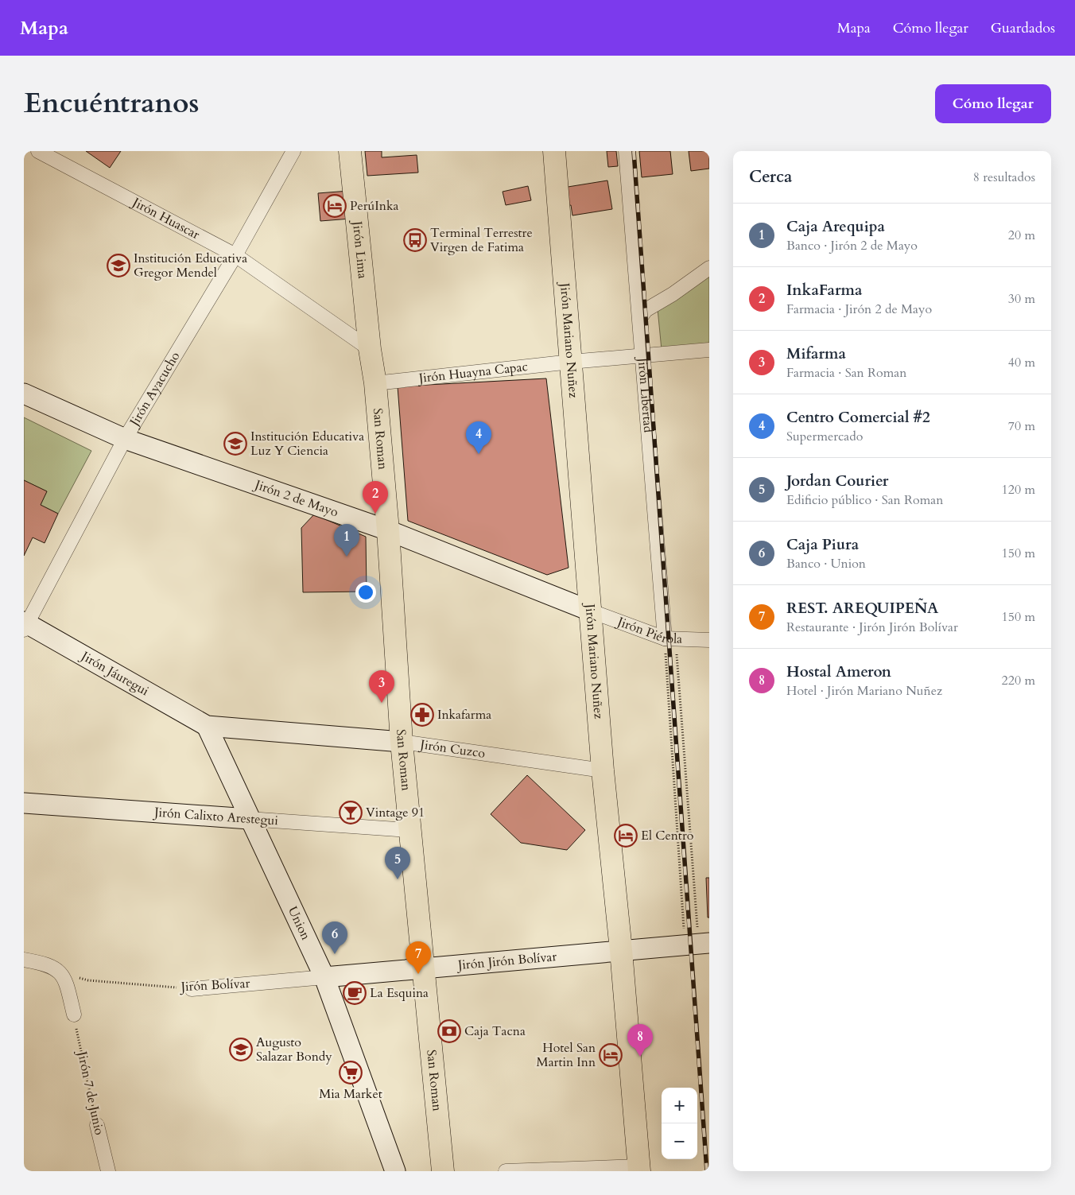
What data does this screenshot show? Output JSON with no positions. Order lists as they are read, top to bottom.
{
  "streets": {
    "main road": ["Jirón Lima", "Jirón Mariano Nuñez", "San Roman"],
    "street": [
      "Jirón Huascar",
      "Jirón Huayna Capac",
      "Jirón Ayacucho",
      "Jirón Libertad",
      "Jirón 2 de Mayo",
      "Jirón Piérola",
      "Jirón Jáuregui",
      "Jirón Cuzco",
      "Jirón Calixto Arestegui",
      "Union",
      "Jirón Jirón Bolívar",
      "Jirón Bolívar",
      "Jirón 7 de Junio"
    ]
  },
  "crossings": [
    ["Jirón Huascar", "Jirón Lima"],
    ["Jirón Huascar", "Jirón Ayacucho"],
    ["Jirón Huascar", "San Roman"],
    ["Jirón Lima", "San Roman"],
    ["Jirón Mariano Nuñez", "Jirón Huayna Capac"],
    ["Jirón Mariano Nuñez", "Jirón 2 de Mayo"],
    ["Jirón Mariano Nuñez", "Jirón Piérola"],
    ["Jirón Mariano Nuñez", "Jirón Cuzco"],
    ["Jirón Mariano Nuñez", "Jirón Jirón Bolívar"],
    ["Jirón Huayna Capac", "Jirón Libertad"],
    ["Jirón Huayna Capac", "San Roman"],
    ["Jirón Ayacucho", "Jirón 2 de Mayo"],
    ["Jirón Ayacucho", "Jirón Jáuregui"],
    ["Jirón Libertad", "Jirón Piérola"],
    ["San Roman", "Jirón 2 de Mayo"],
    ["San Roman", "Jirón Cuzco"],
    ["San Roman", "Jirón Calixto Arestegui"],
    ["San Roman", "Jirón Jirón Bolívar"],
    ["Jirón 2 de Mayo", "Jirón Piérola"],
    ["Jirón Jáuregui", "Jirón Cuzco"],
    ["Jirón Jáuregui", "Union"],
    ["Jirón Cuzco", "Union"],
    ["Jirón Calixto Arestegui", "Union"],
    ["Union", "Jirón Jirón Bolívar"],
    ["Union", "Jirón Bolívar"],
    ["Jirón Jirón Bolívar", "Jirón Bolívar"]
  ],
  "places": {
    "hotel": ["PerúInka", "El Centro", "Hotel San Martin Inn"],
    "bus stop": ["Terminal Terrestre Virgen de Fatima"],
    "school or university": ["Institución Educativa Gregor Mendel", "Institución Educativa Luz Y Ciencia", "Augusto Salazar Bondy"],
    "pharmacy": ["Inkafarma"],
    "bar": ["Vintage 91"],
    "cafe": ["La Esquina"],
    "bank": ["Caja Tacna"],
    "supermarket": ["Mia Market"]
  },
  "page": {
    "header": "Mapa",
    "nav": ["Mapa", "Cómo llegar", "Guardados"],
    "title": "Encuéntranos",
    "buttons": "Cómo llegar",
    "heading": ["Cerca", "8 resultados"],
    "list": [
      {
        "mark": "1",
        "name": "Caja Arequipa",
        "note": "Banco · Jirón 2 de Mayo",
        "value": "20 m"
      },
      {
        "mark": "2",
        "name": "InkaFarma",
        "note": "Farmacia · Jirón 2 de Mayo",
        "value": "30 m"
      },
      {
        "mark": "3",
        "name": "Mifarma",
        "note": "Farmacia · San Roman",
        "value": "40 m"
      },
      {
        "mark": "4",
        "name": "Centro Comercial #2",
        "note": "Supermercado",
        "value": "70 m"
      },
      {
        "mark": "5",
        "name": "Jordan Courier",
        "note": "Edificio público · San Roman",
        "value": "120 m"
      },
      {
        "mark": "6",
        "name": "Caja Piura",
        "note": "Banco · Union",
        "value": "150 m"
      },
      {
        "mark": "7",
        "name": "REST. AREQUIPEÑA",
        "note": "Restaurante · Jirón Jirón Bolívar",
        "value": "150 m"
      },
      {
        "mark": "8",
        "name": "Hostal Ameron",
        "note": "Hotel · Jirón Mariano Nuñez",
        "value": "220 m"
      }
    ],
    "pins": [
      "4",
      "2",
      "1",
      "3",
      "5",
      "6",
      "7",
      "8"
    ],
    "map_buttons": ["+", "−"]
  }
}
